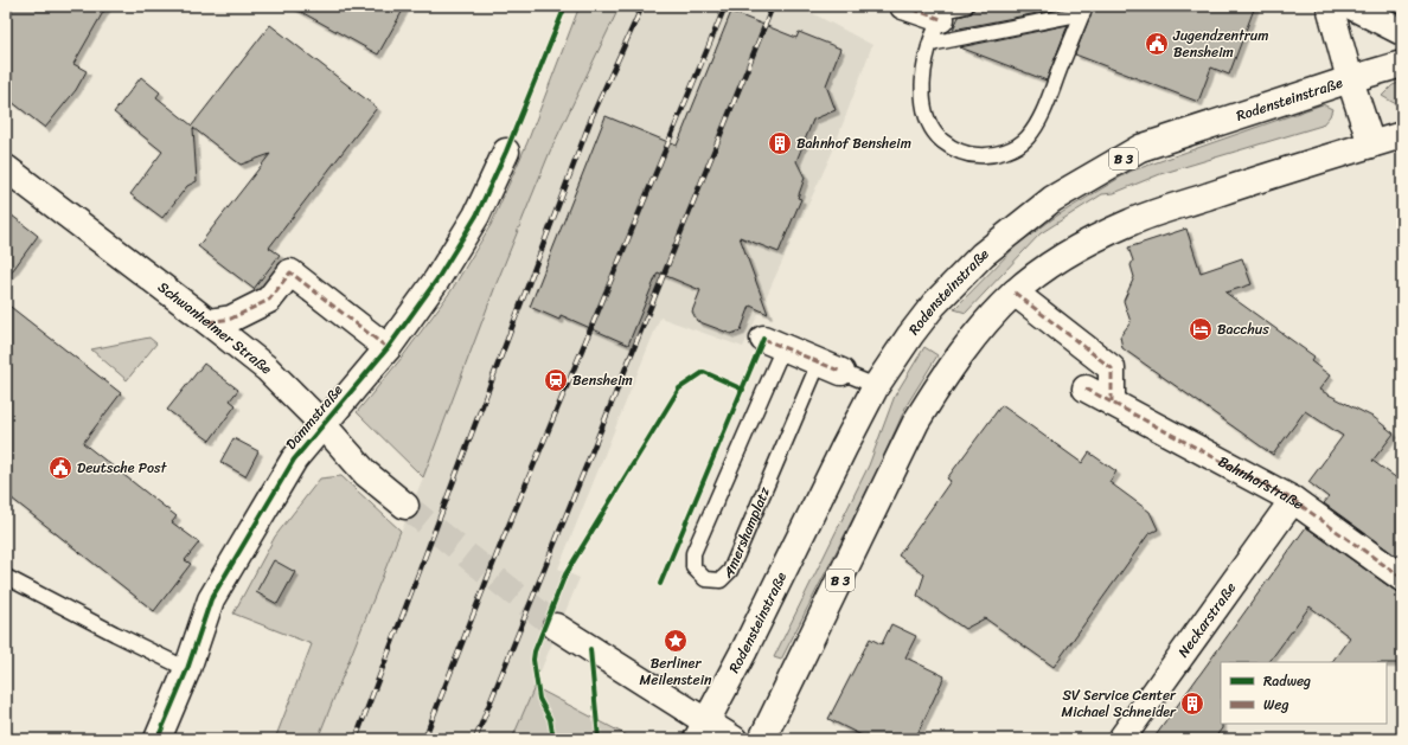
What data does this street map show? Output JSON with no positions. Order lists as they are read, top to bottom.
{
  "streets": {
    "main road": [
      "Rodensteinstraße",
      "B 3",
      "Schwanheimer Straße",
      "Dammstraße",
      "Bahnhofstraße",
      "Amershamplatz",
      "Neckarstraße"
    ]
  },
  "crossings": [
    ["Rodensteinstraße", "Amershamplatz"],
    ["Schwanheimer Straße", "Dammstraße"],
    ["Bahnhofstraße", "Neckarstraße"]
  ],
  "places": {
    "public building": ["Jugendzentrum Bensheim", "Deutsche Post"],
    "building": ["Bahnhof Bensheim", "SV Service Center Michael Schneider"],
    "hotel": ["Bacchus"],
    "station": ["Bensheim"],
    "place": ["Berliner Meilenstein"]
  },
  "legend": ["Radweg", "Weg"]
}
